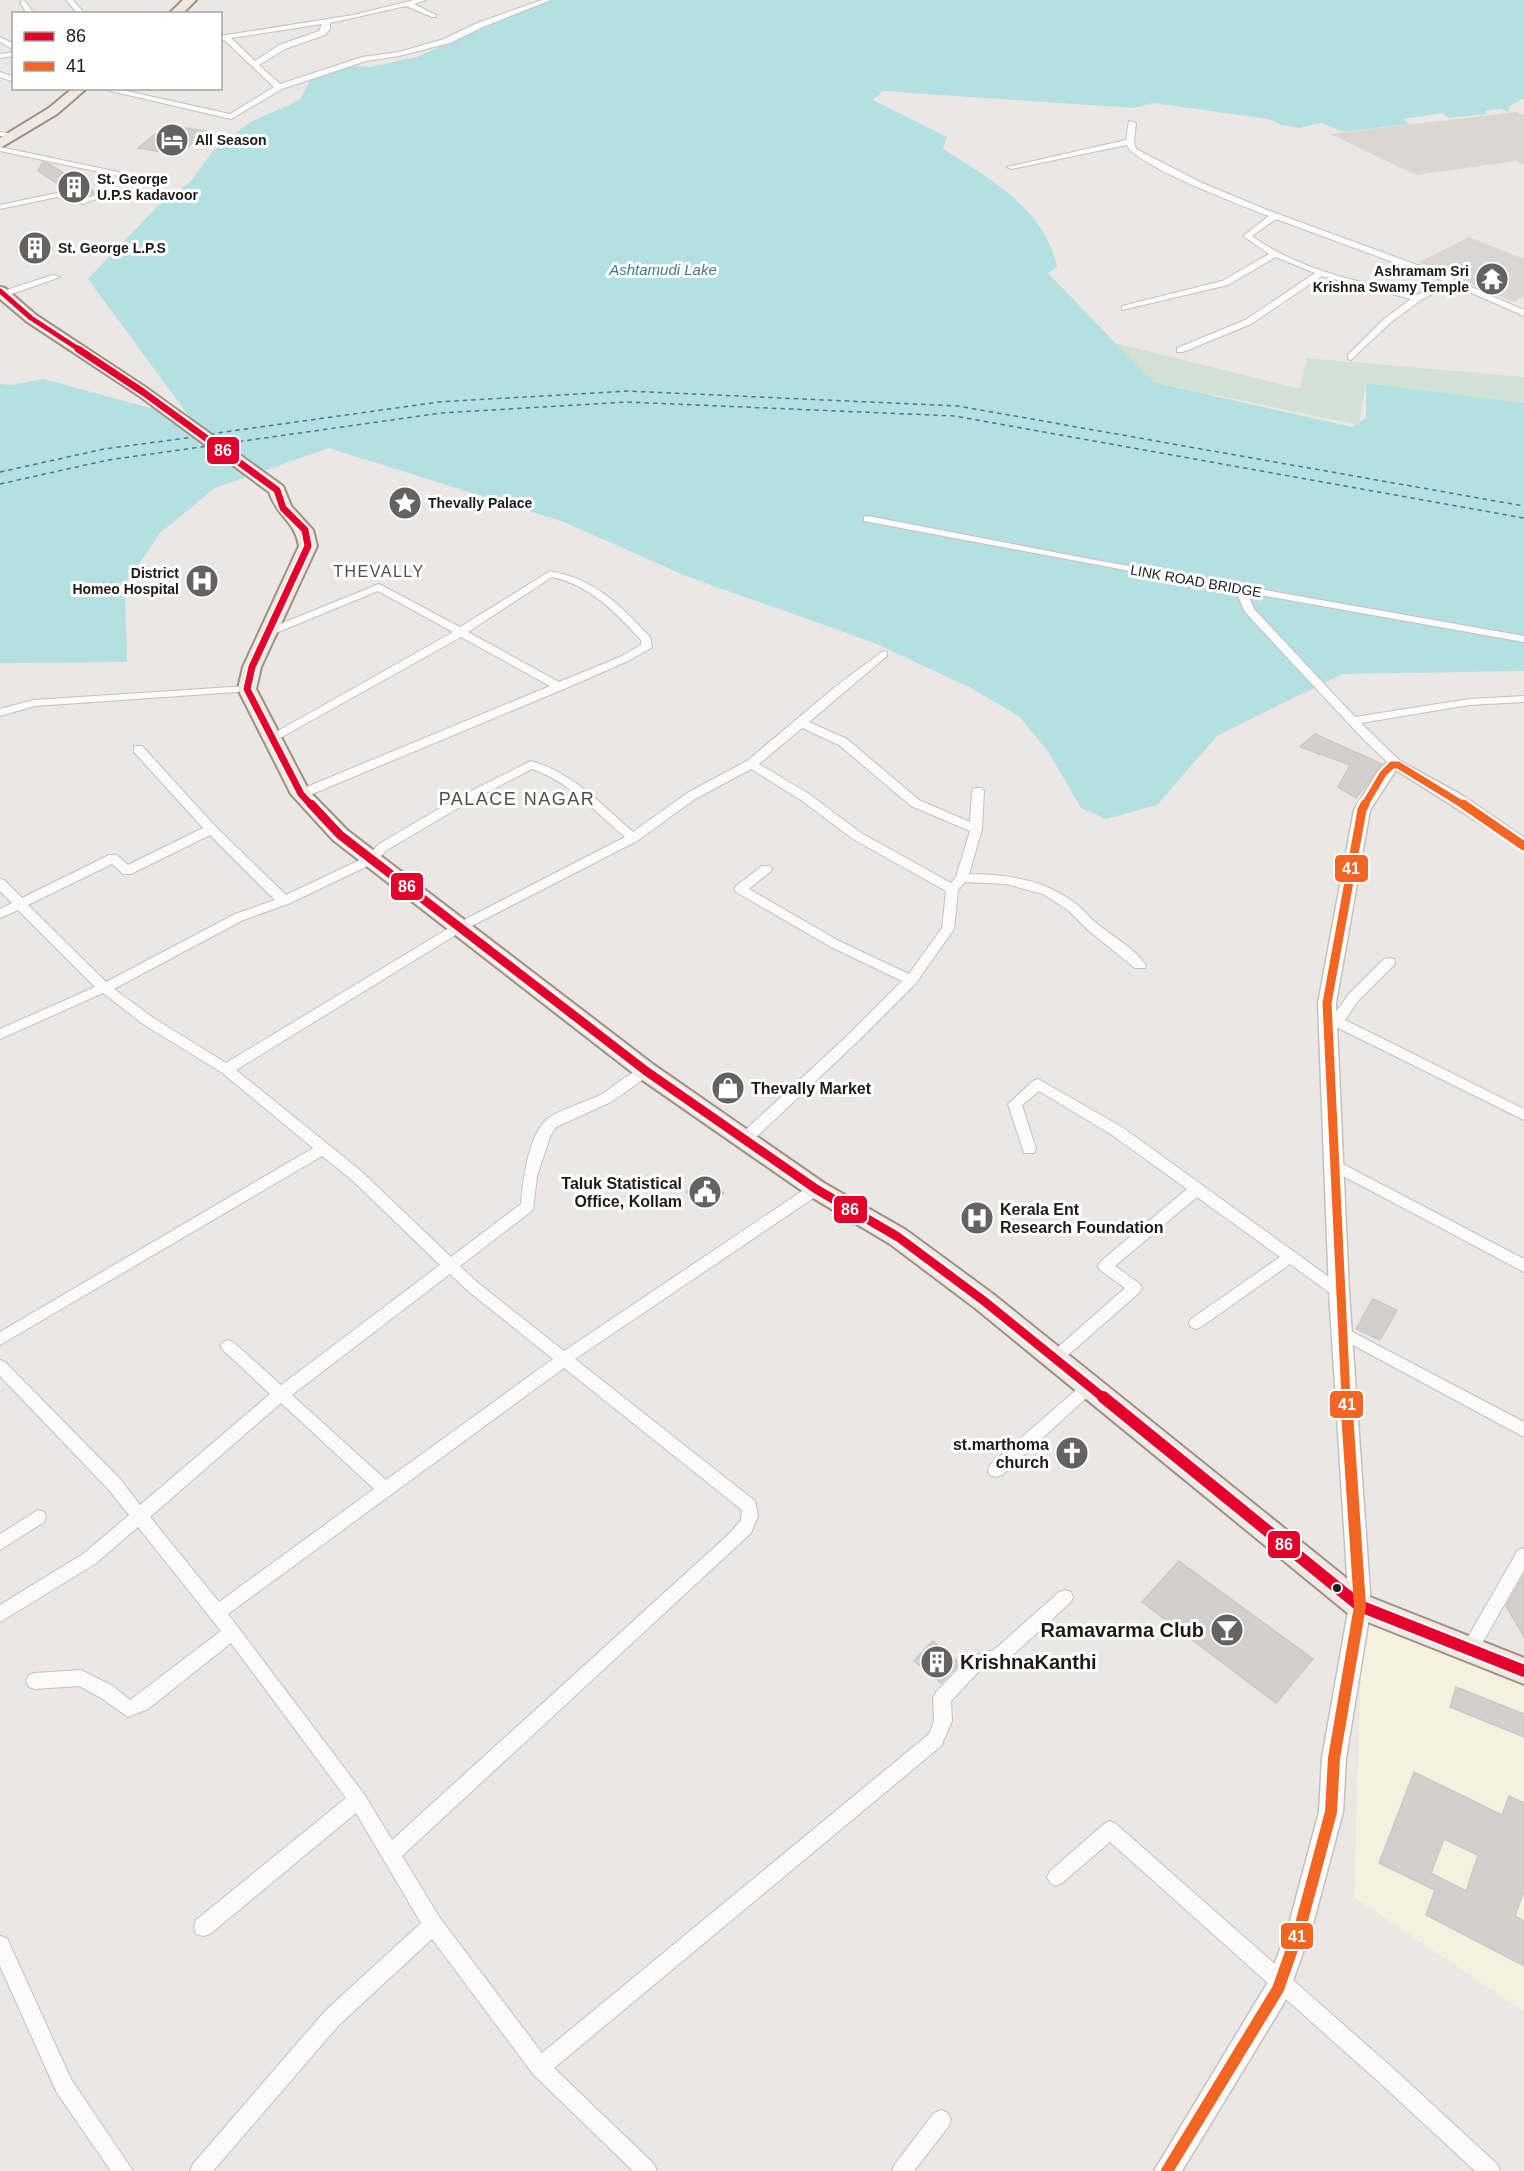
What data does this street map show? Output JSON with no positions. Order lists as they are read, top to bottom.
{
  "streets": {
    "street": ["LINK ROAD BRIDGE"]
  },
  "districts": ["THEVALLY", "PALACE NAGAR"],
  "water": ["Ashtamudi Lake"],
  "places": {
    "hotel": ["All Season"],
    "building": ["St. George U.P.S kadavoor", "St. George L.P.S", "KrishnaKanthi"],
    "temple": ["Ashramam Sri Krishna Swamy Temple"],
    "place": ["Thevally Palace"],
    "hospital": ["District Homeo Hospital", "Kerala Ent Research Foundation"],
    "shop": ["Thevally Market"],
    "public building": ["Taluk Statistical Office, Kollam"],
    "church": ["st.marthoma church"],
    "bar": ["Ramavarma Club"]
  },
  "lines": ["transit line 86", "transit line 41"],
  "legend": ["86", "41"]
}
